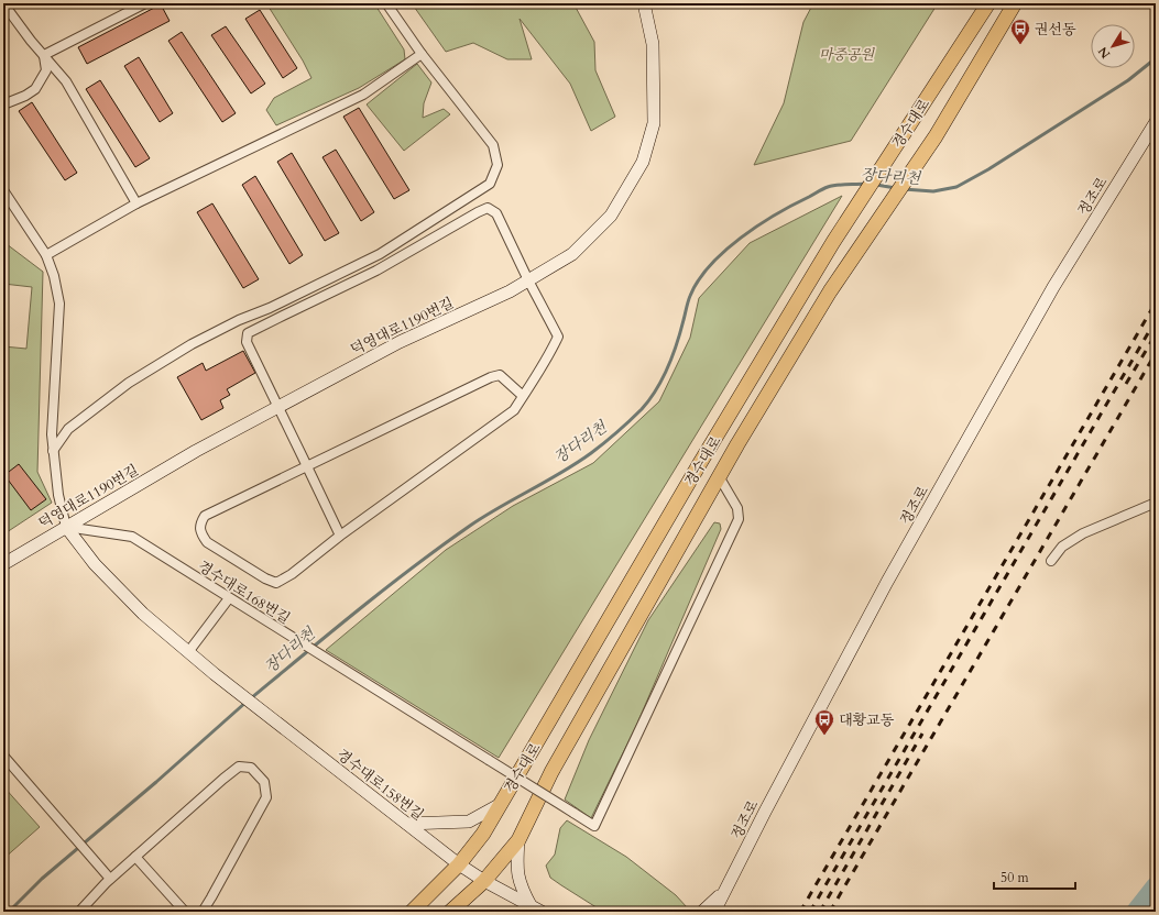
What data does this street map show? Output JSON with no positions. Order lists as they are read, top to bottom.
{
  "streets": {
    "main road": ["경수대로"],
    "street": [
      "정조로",
      "덕영대로1190번길",
      "경수대로168번길",
      "경수대로158번길"
    ]
  },
  "crossings": [
    ["경수대로", "경수대로168번길"],
    ["경수대로", "경수대로158번길"],
    ["덕영대로1190번길", "경수대로168번길"]
  ],
  "water": ["장다리천"],
  "parks": ["마중공원"],
  "places": {
    "bus stop": ["권선동", "대황교동"]
  },
  "scale_bar": "50 m",
  "north": "bottom left"
}
